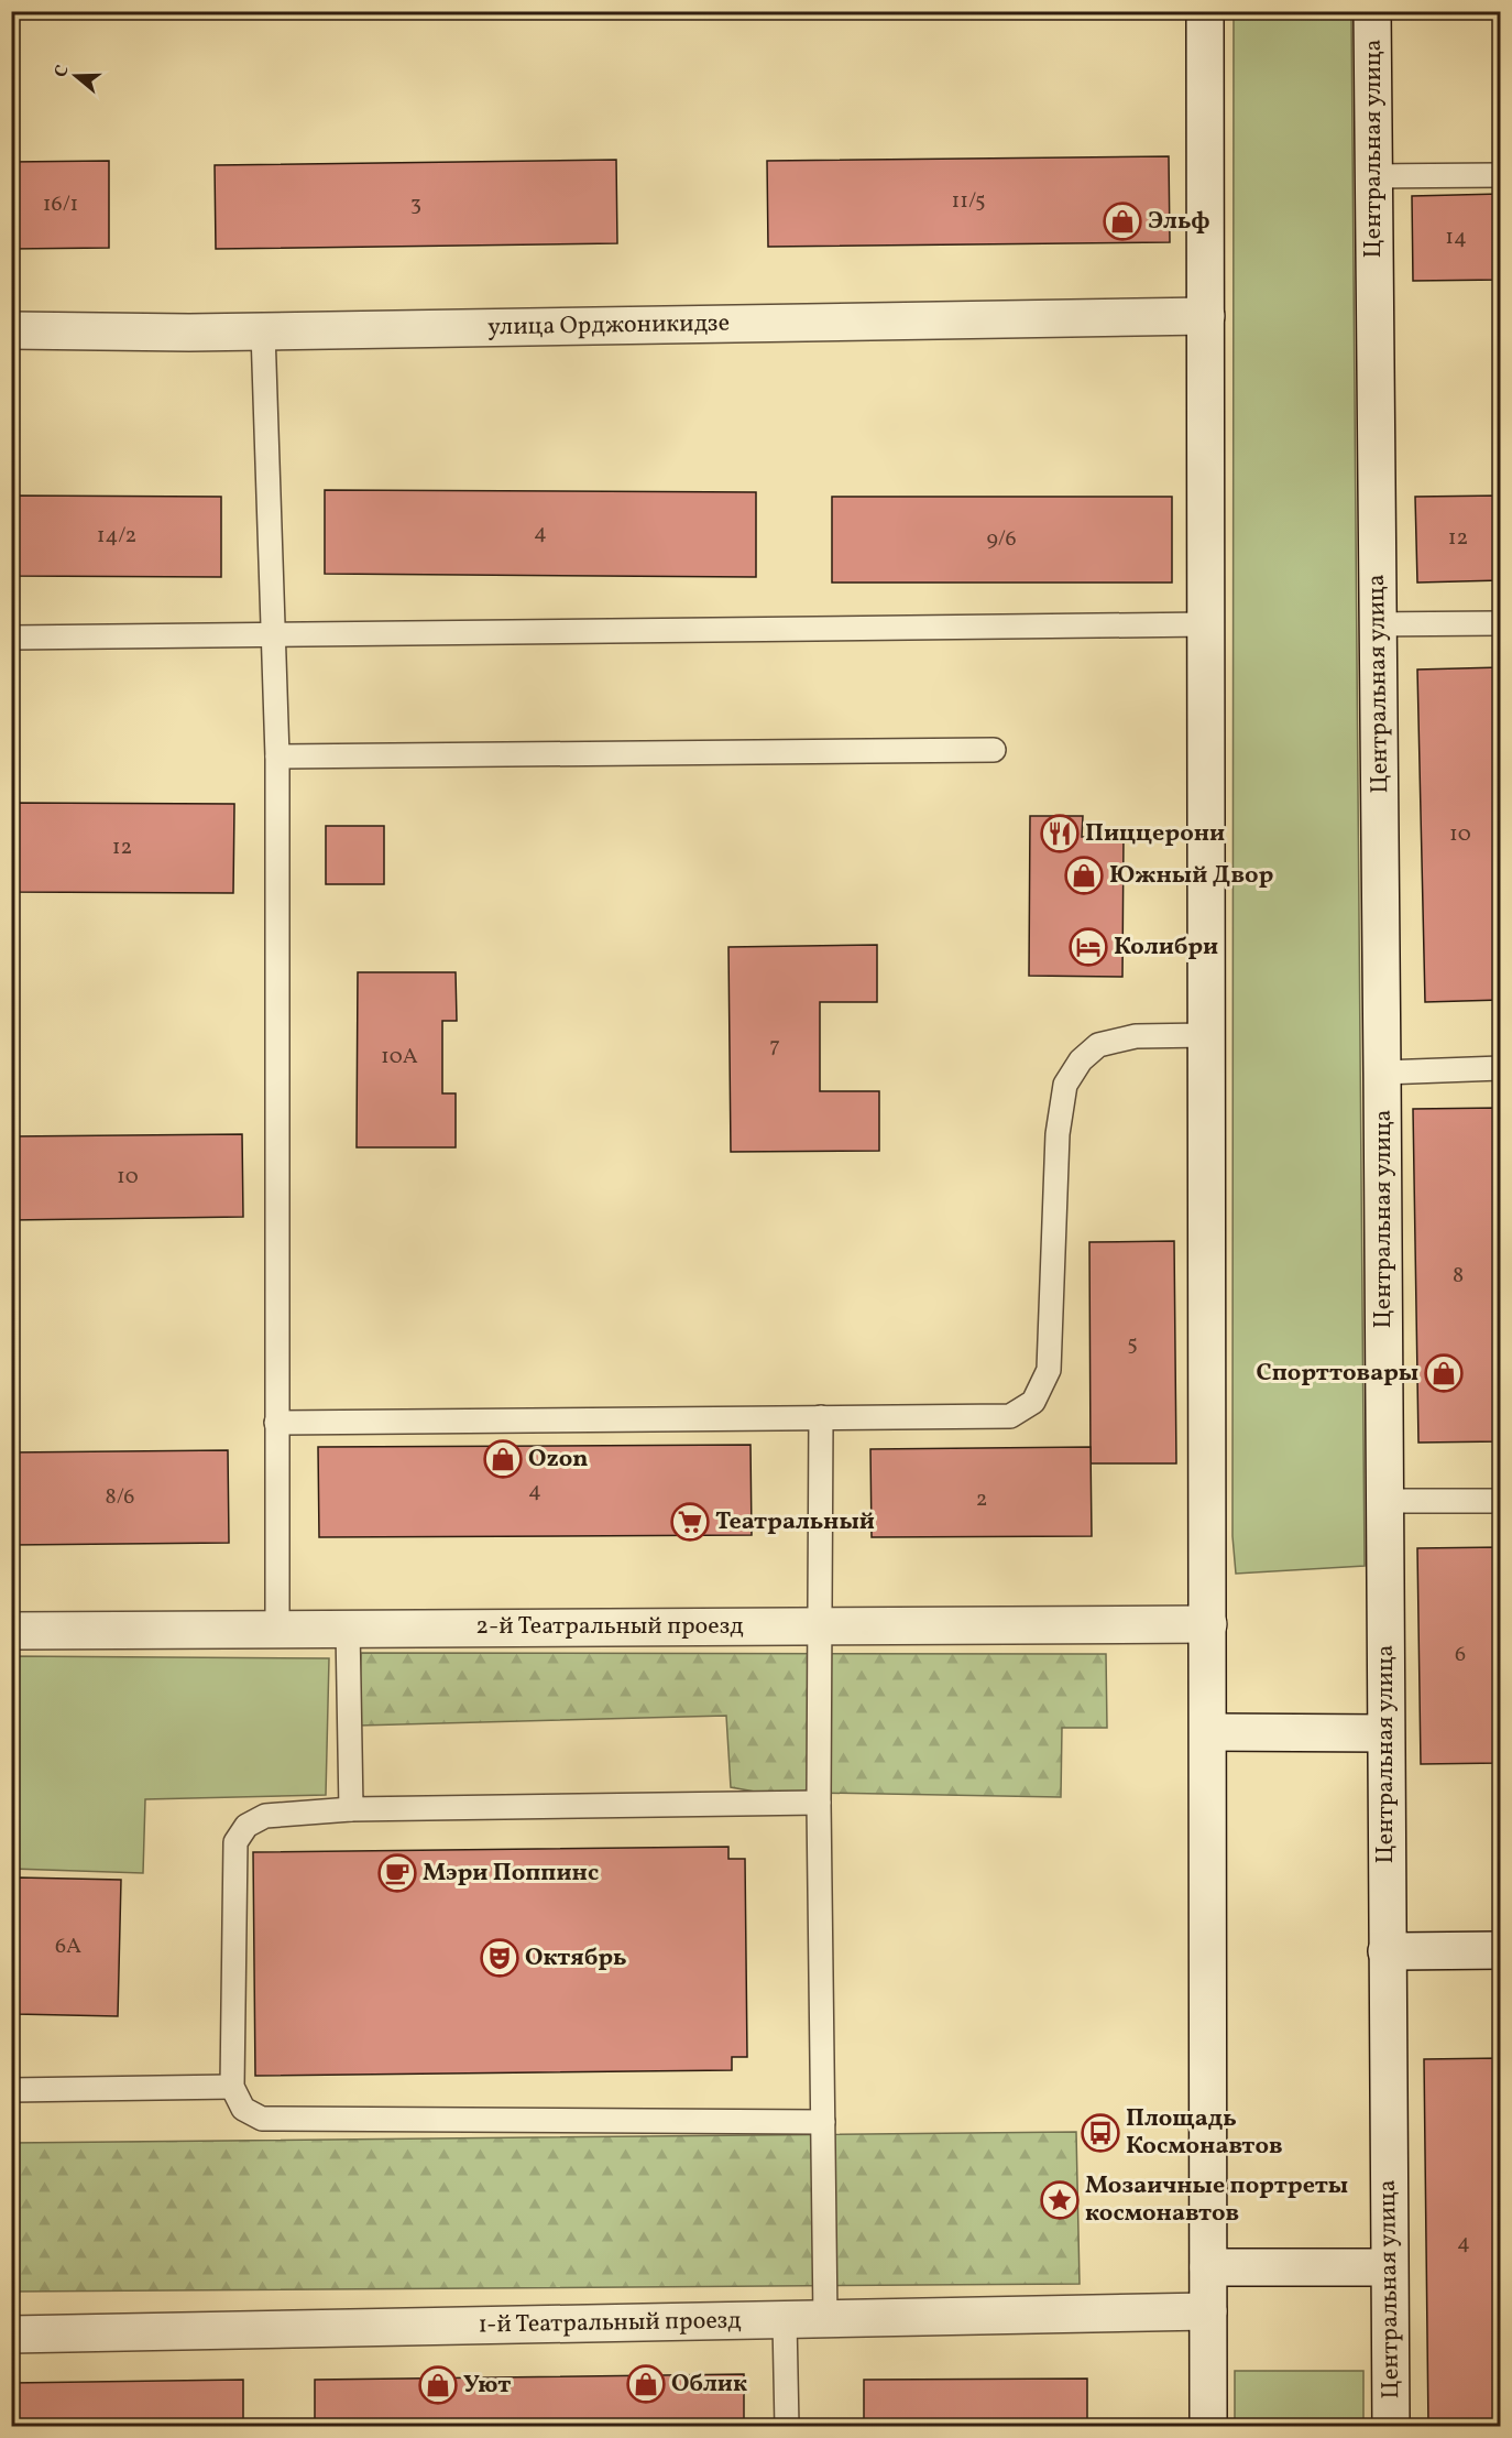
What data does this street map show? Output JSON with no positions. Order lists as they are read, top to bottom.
{
  "streets": {
    "street": [
      "Центральная улица",
      "улица Орджоникидзе",
      "2-й Театральный проезд",
      "1-й Театральный проезд"
    ]
  },
  "places": {
    "shop": [
      "Эльф",
      "Южный Двор",
      "Спорттовары",
      "Ozon",
      "Облик",
      "Уют"
    ],
    "restaurant": ["Пиццерони"],
    "hotel": ["Колибри"],
    "supermarket": ["Театральный"],
    "cafe": ["Мэри Поппинс"],
    "theatre": ["Октябрь"],
    "bus stop": ["Площадь Космонавтов"],
    "place": ["Мозаичные портреты космонавтов"]
  },
  "house_numbers": [
    "11/5",
    "16/1",
    "3",
    "14",
    "4",
    "14/2",
    "12",
    "9/6",
    "10",
    "12",
    "7",
    "10А",
    "10",
    "8",
    "5",
    "4",
    "8/6",
    "2",
    "6",
    "6А",
    "4"
  ],
  "north": "left"
}
